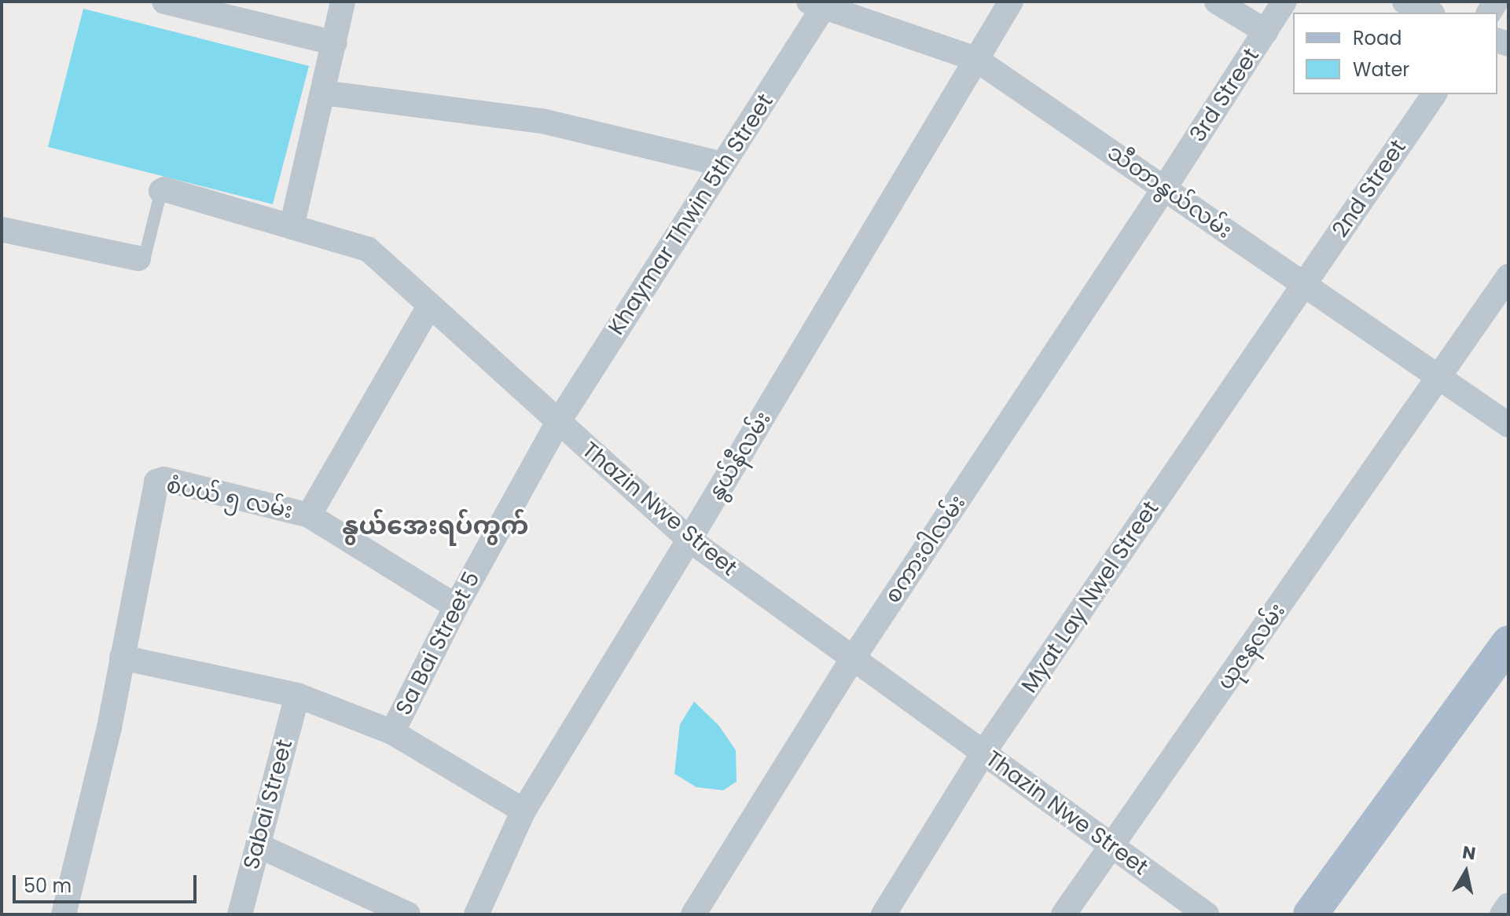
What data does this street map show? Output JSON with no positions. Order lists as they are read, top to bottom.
{
  "streets": {
    "street": [
      "3rd Street",
      "2nd Street",
      "သီတာနွယ်လမ်း",
      "Khaymar Thwin 5th Street",
      "နွယ်နီလမ်း",
      "စံပယ် ၅ လမ်း",
      "Thazin Nwe Street",
      "စကား၀ါလမ်း",
      "Myat Lay Nwel Street",
      "Sa Bai Street 5",
      "ယုဇနလမ်း",
      "Sabai Street"
    ]
  },
  "crossings": [
    ["3rd Street", "သီတာနွယ်လမ်း"],
    ["3rd Street", "စကား၀ါလမ်း"],
    ["2nd Street", "သီတာနွယ်လမ်း"],
    ["2nd Street", "Myat Lay Nwel Street"],
    ["သီတာနွယ်လမ်း", "Khaymar Thwin 5th Street"],
    ["သီတာနွယ်လမ်း", "နွယ်နီလမ်း"],
    ["သီတာနွယ်လမ်း", "စကား၀ါလမ်း"],
    ["သီတာနွယ်လမ်း", "Myat Lay Nwel Street"],
    ["သီတာနွယ်လမ်း", "ယုဇနလမ်း"],
    ["Khaymar Thwin 5th Street", "Thazin Nwe Street"],
    ["Khaymar Thwin 5th Street", "Sa Bai Street 5"],
    ["နွယ်နီလမ်း", "Thazin Nwe Street"],
    ["နွယ်နီလမ်း", "Sa Bai Street 5"],
    ["စံပယ် ၅ လမ်း", "Sa Bai Street 5"],
    ["Thazin Nwe Street", "စကား၀ါလမ်း"],
    ["Thazin Nwe Street", "Myat Lay Nwel Street"],
    ["Thazin Nwe Street", "Sa Bai Street 5"],
    ["Thazin Nwe Street", "ယုဇနလမ်း"],
    ["Sa Bai Street 5", "Sabai Street"]
  ],
  "districts": ["နွယ်အေးရပ်ကွက်"],
  "legend": ["Road", "Water"],
  "scale_bar": "50 m",
  "north": "top"
}
